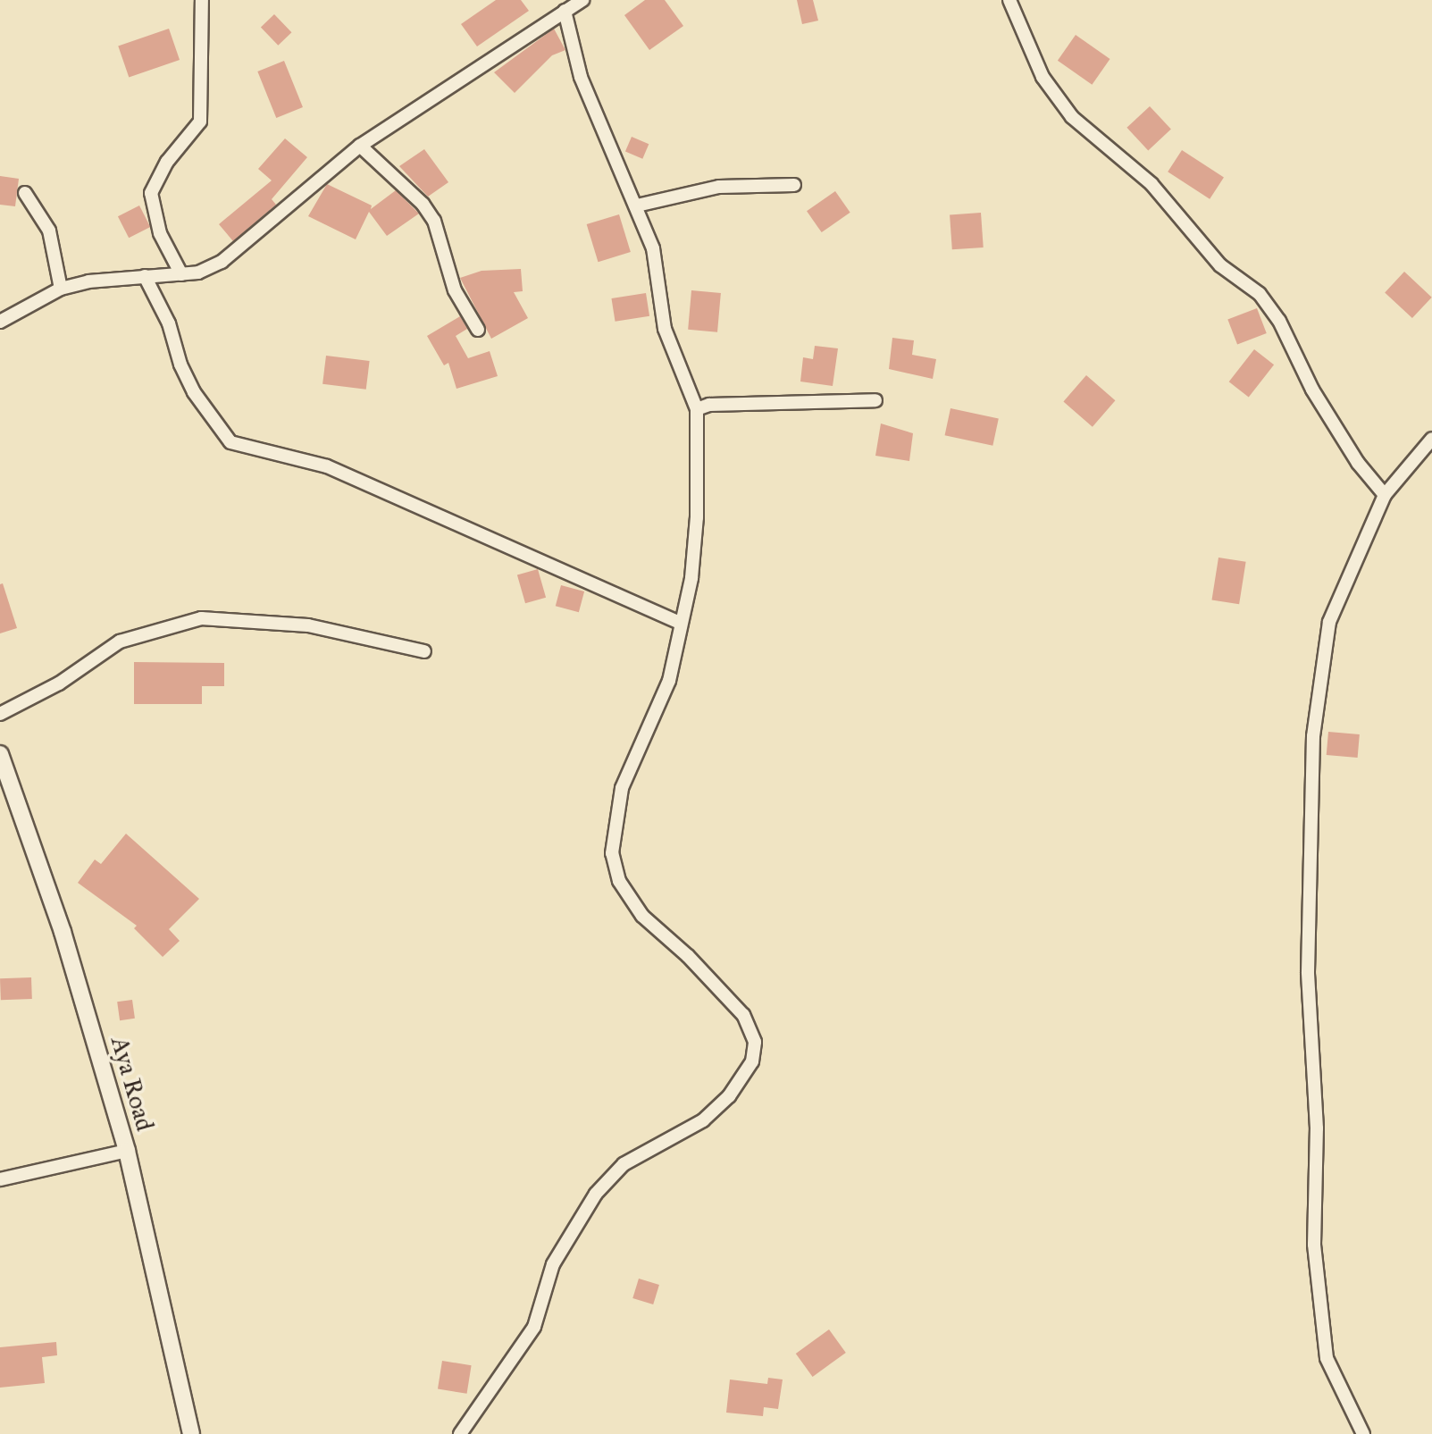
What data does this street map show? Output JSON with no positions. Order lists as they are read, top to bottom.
{
  "streets": {
    "street": ["Aya Road"]
  }
}
